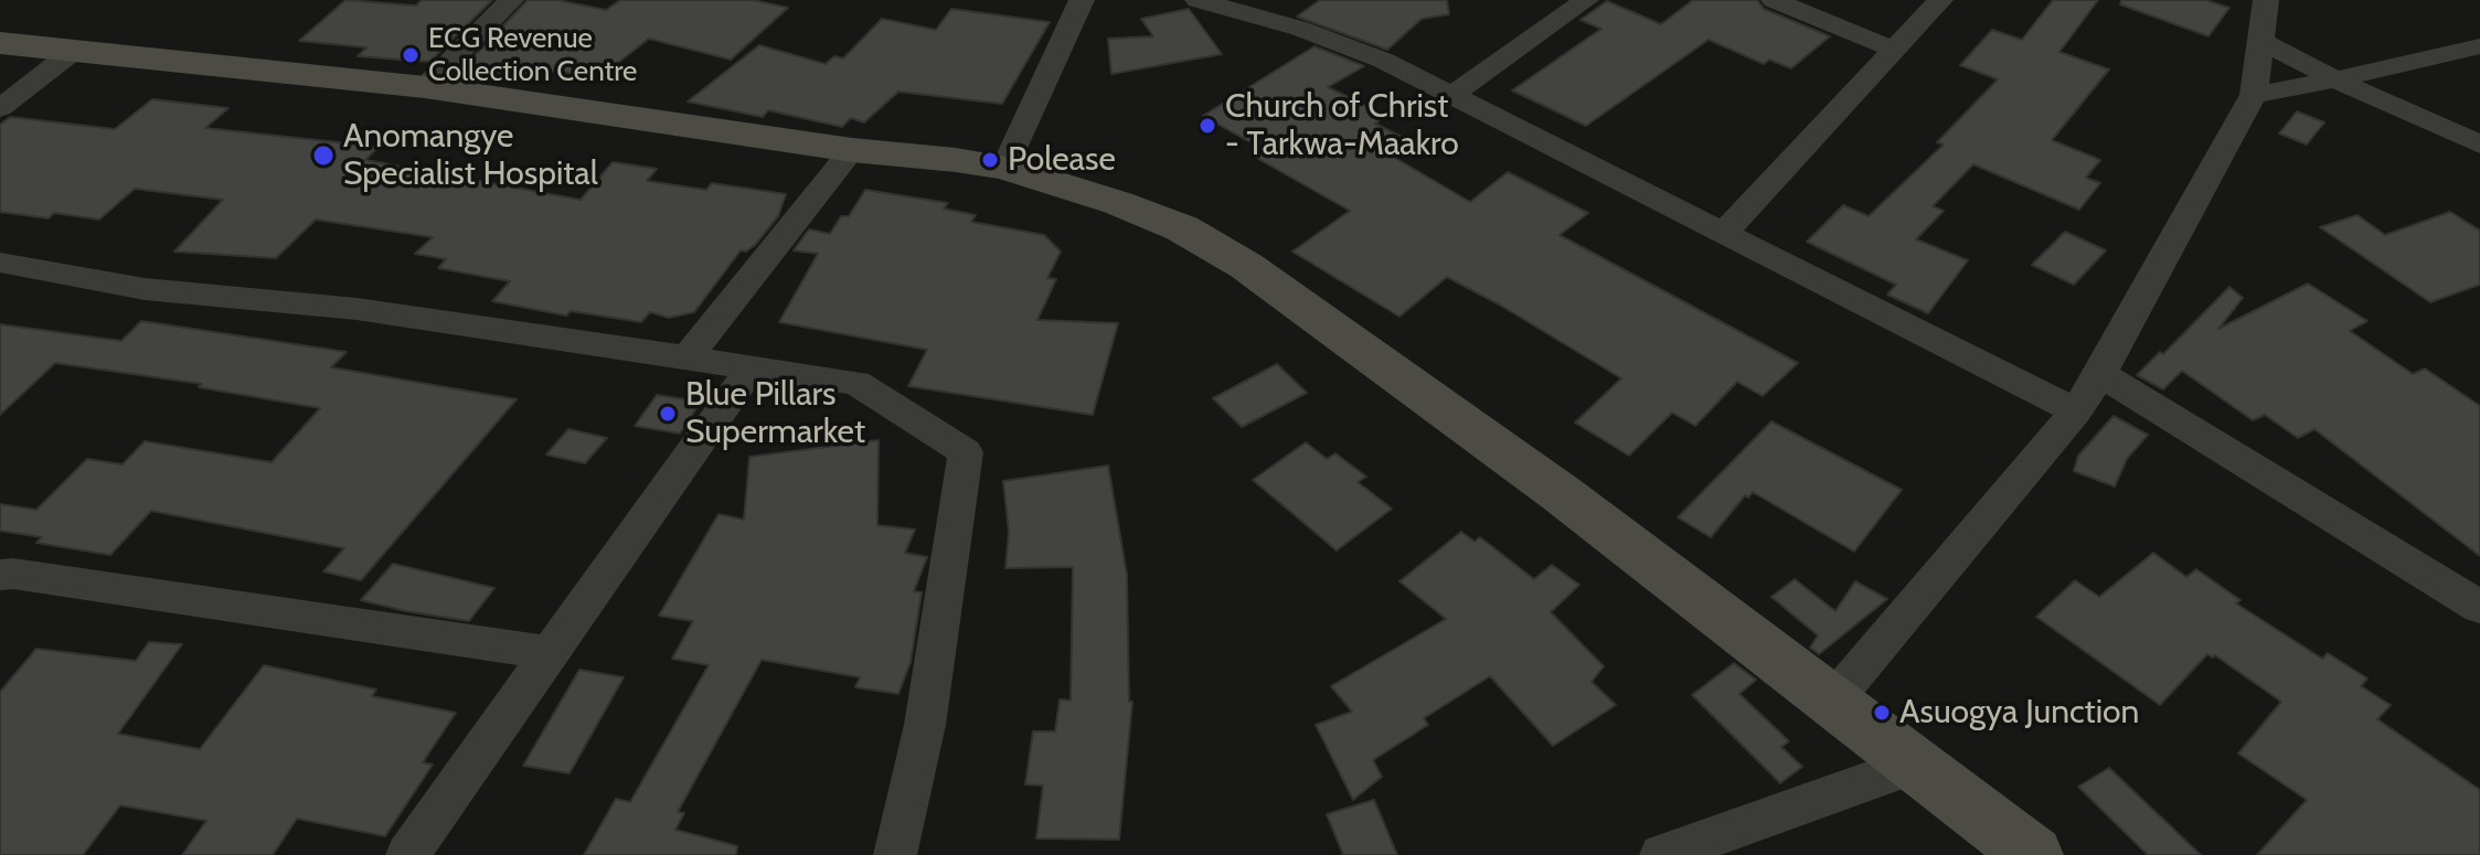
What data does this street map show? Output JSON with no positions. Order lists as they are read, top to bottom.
{
  "places": [
    "ECG Revenue Collection Centre",
    "Church of Christ - Tarkwa-Maakro",
    "Anomangye Specialist Hospital",
    "Polease",
    "Blue Pillars Supermarket",
    "Asuogya Junction"
  ]
}
